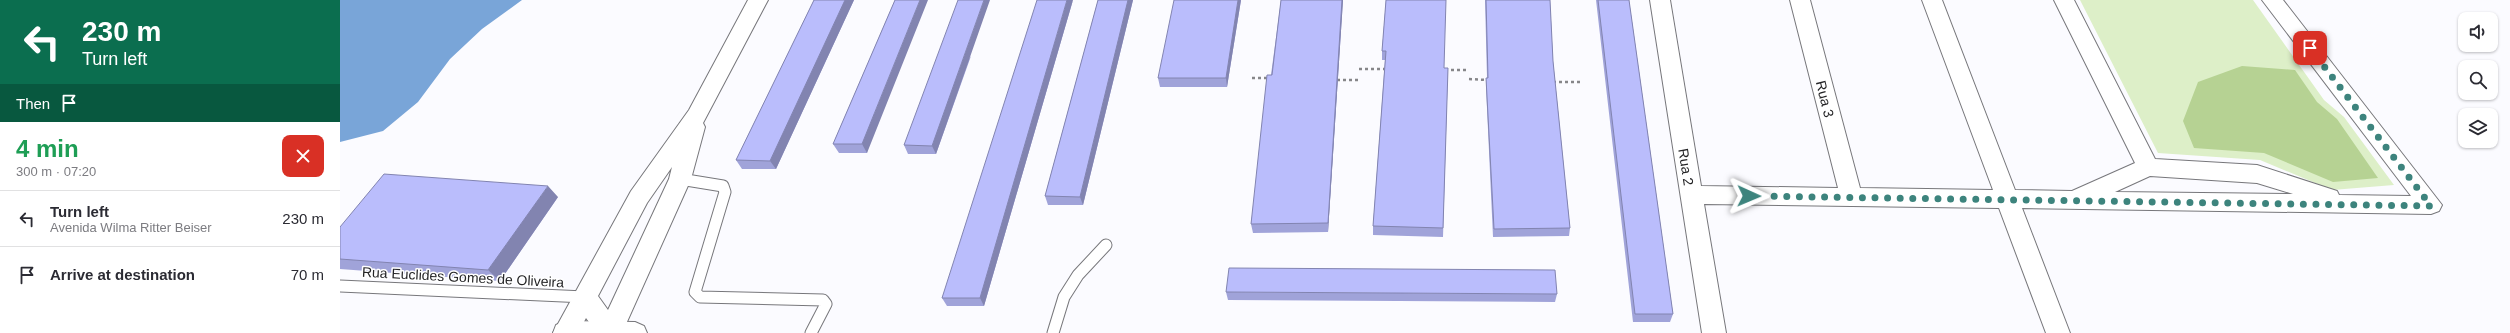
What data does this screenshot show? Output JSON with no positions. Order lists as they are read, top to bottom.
{
  "streets": {
    "street": ["Rua 3", "Rua 2"],
    "lane": ["Rua Euclides Gomes de Oliveira"]
  },
  "page": {
    "turn": ["230 m", "Turn left"],
    "then": "Then",
    "heading": ["4 min", "300 m · 07:20"],
    "list": [
      {
        "name": "Turn left",
        "note": "Avenida Wilma Ritter Beiser",
        "value": "230 m"
      },
      {
        "name": "Arrive at destination",
        "value": "70 m"
      }
    ]
  }
}
